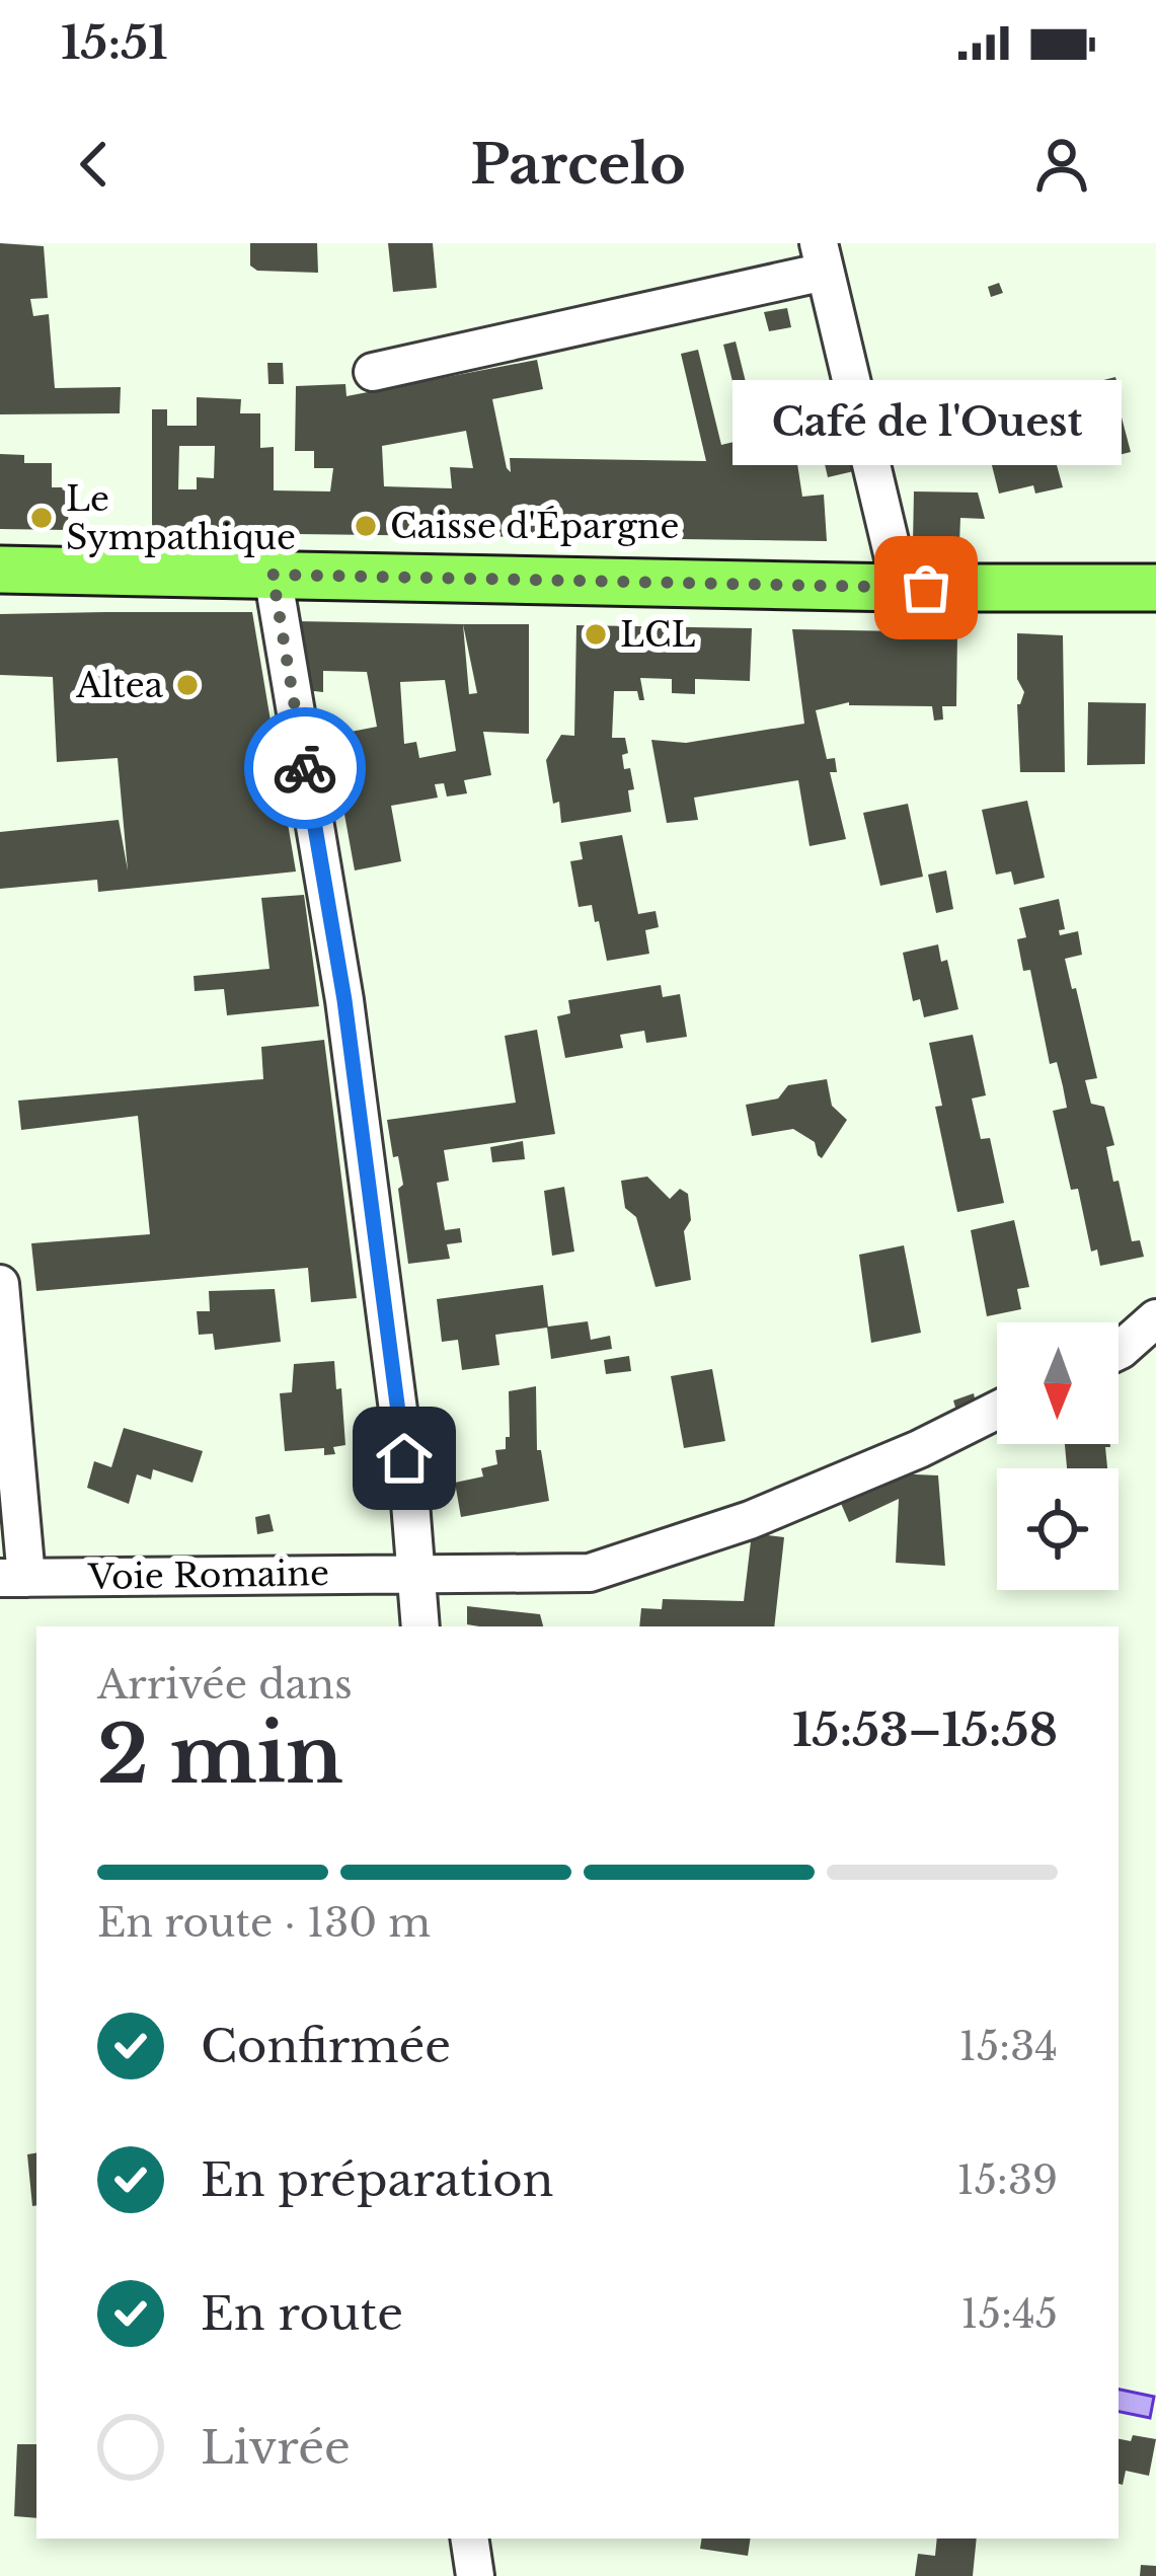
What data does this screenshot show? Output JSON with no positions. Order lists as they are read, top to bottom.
{
  "streets": {
    "street": ["Voie Romaine"]
  },
  "places": [
    "Le Sympathique",
    "Caisse d'Épargne",
    "Café de l'Ouest",
    "LCL",
    "Altea"
  ],
  "north": "bottom",
  "page": {
    "status": "15:51",
    "header": "Parcelo",
    "bubble": "Café de l'Ouest",
    "heading": ["2 min", "Arrivée dans", "15:53–15:58"],
    "bar": "En route · 130 m",
    "list": [
      ["Confirmée", "15:34"],
      ["En préparation", "15:39"],
      ["En route", "15:45"],
      "Livrée"
    ]
  }
}
